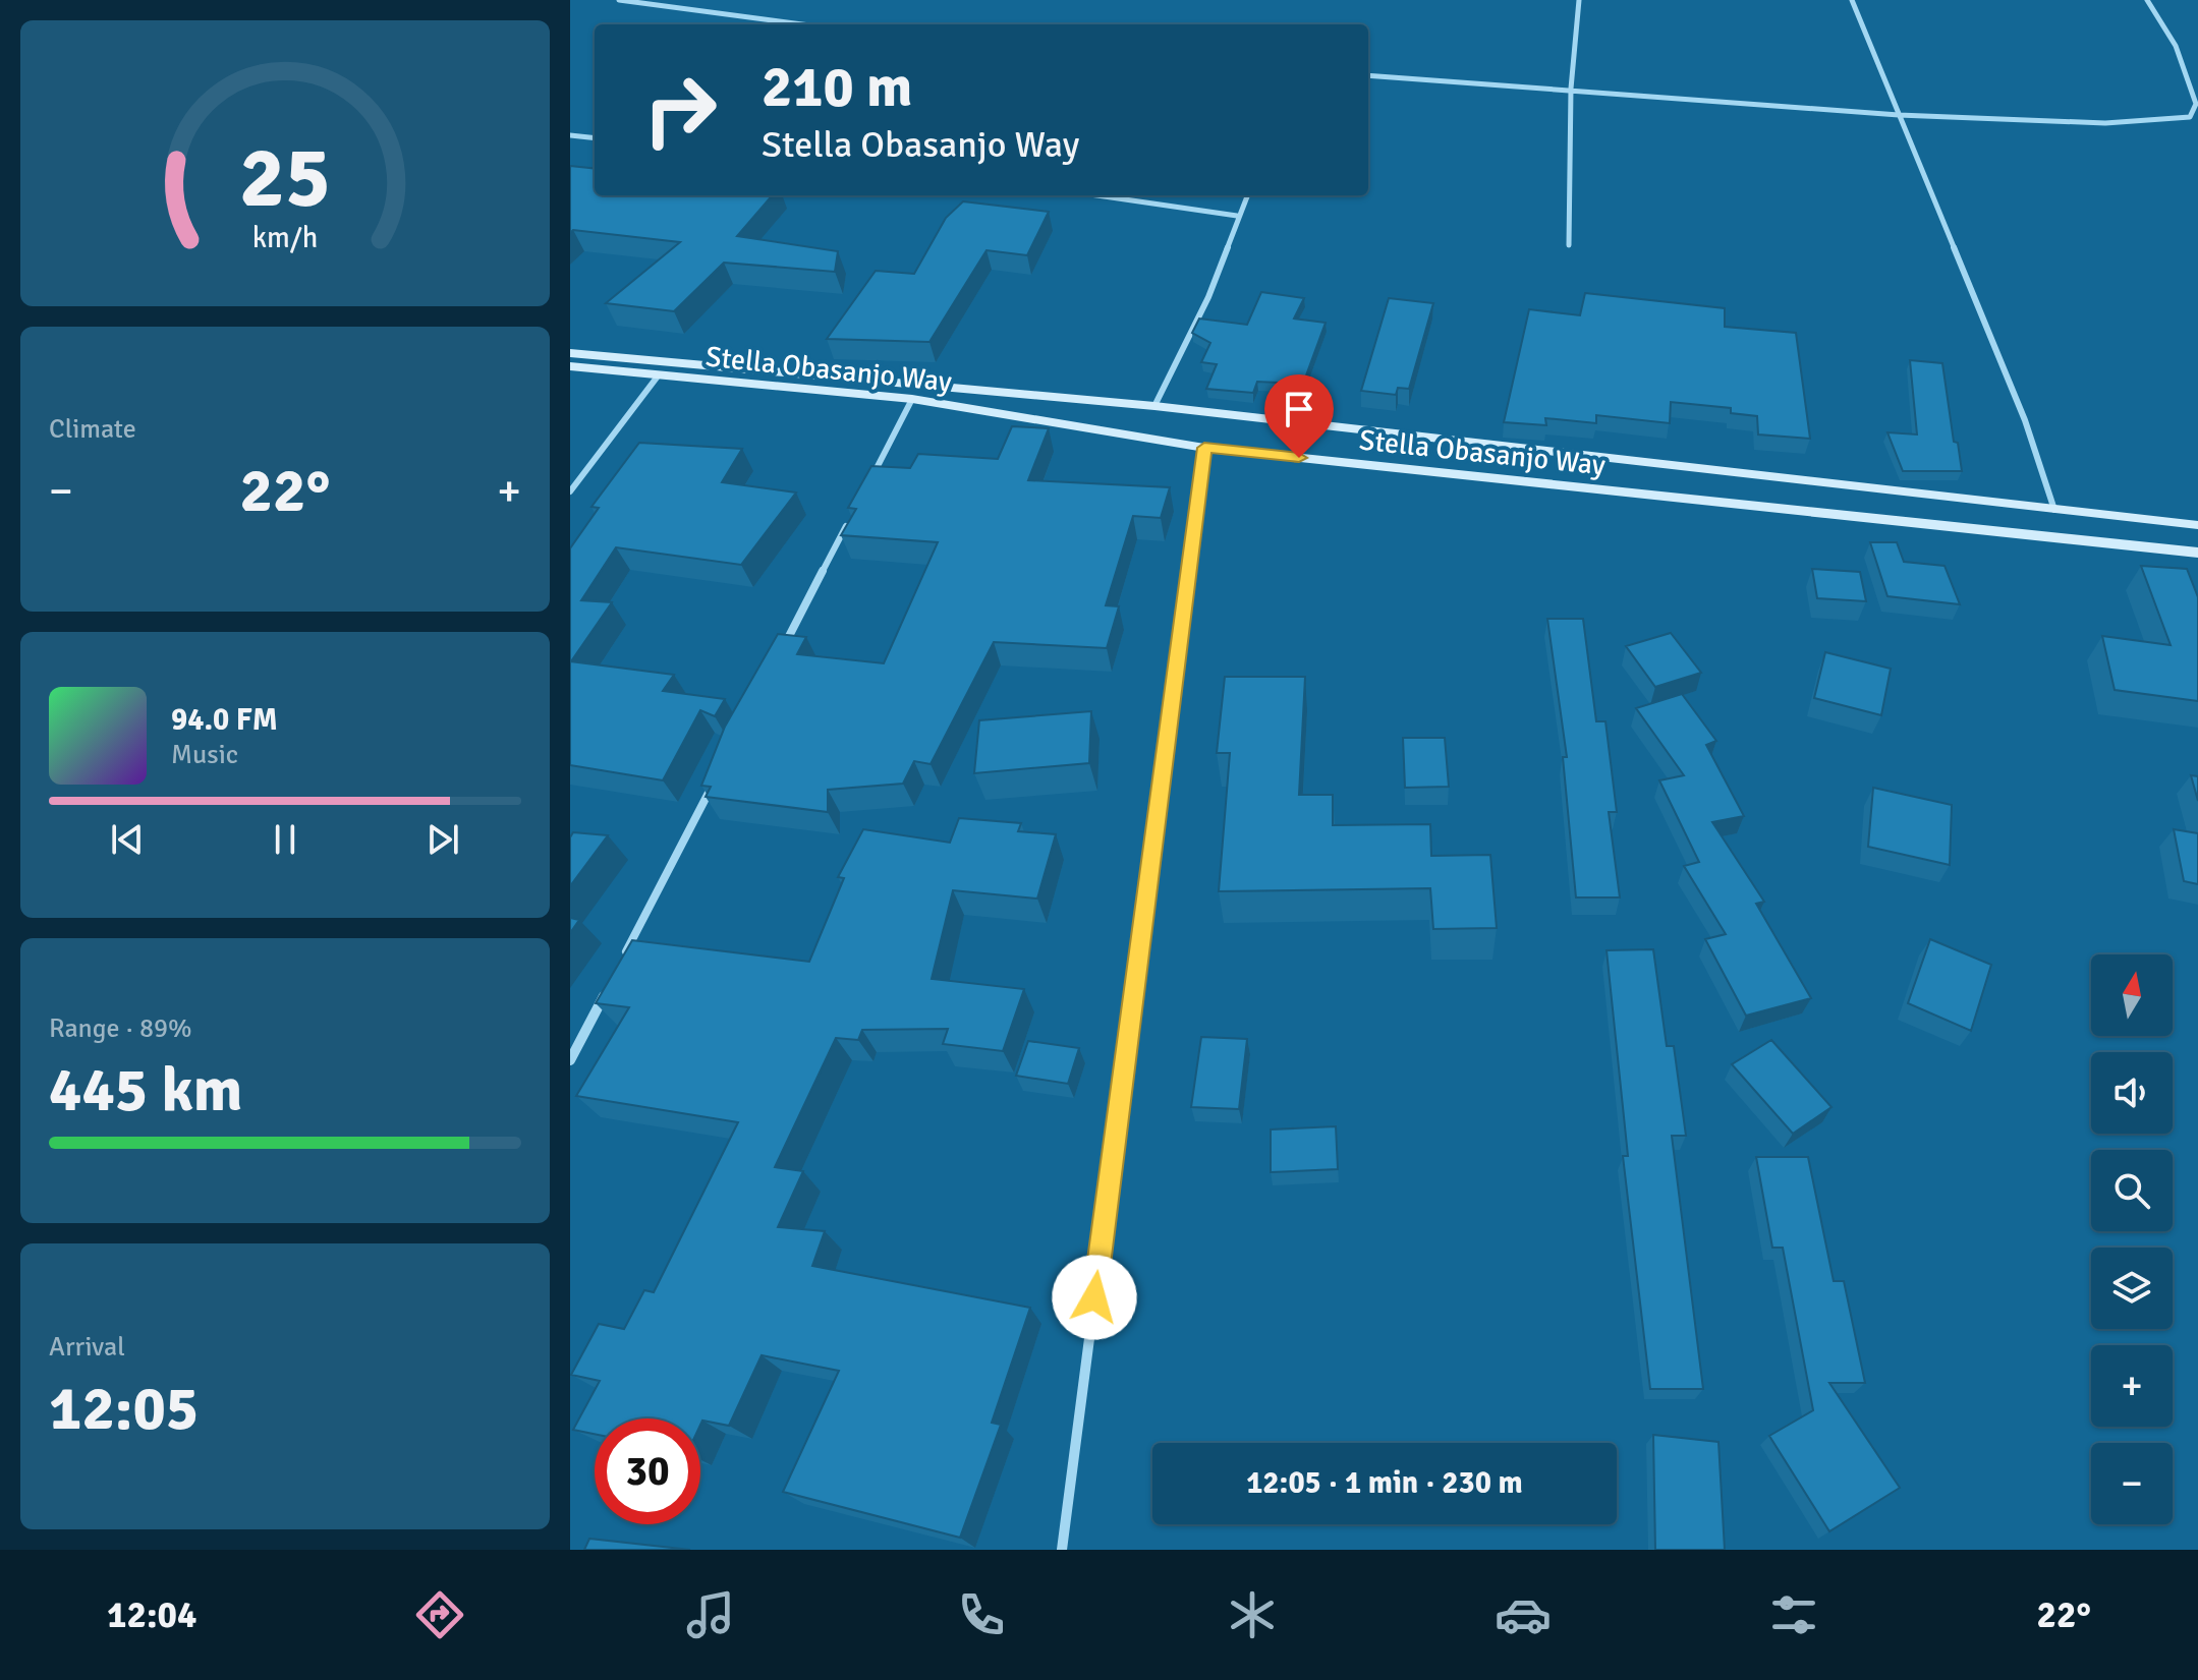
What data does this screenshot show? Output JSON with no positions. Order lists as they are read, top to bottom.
{
  "streets": {
    "street": ["Stella Obasanjo Way"]
  },
  "north": "top",
  "page": {
    "turn": ["210 m", "Stella Obasanjo Way"],
    "tile": [
      "Climate",
      ["Range · 89%", "445 km"],
      ["Arrival", "12:05"]
    ],
    "heat": ["−", "22°", "+"],
    "song": ["94.0 FM", "Music"],
    "map_buttons": ["+", "−"],
    "limit": "30",
    "trip": "12:05 · 1 min · 230 m",
    "tabs": ["12:04", "22°"],
    "gauge": ["25", "km/h"]
  }
}
